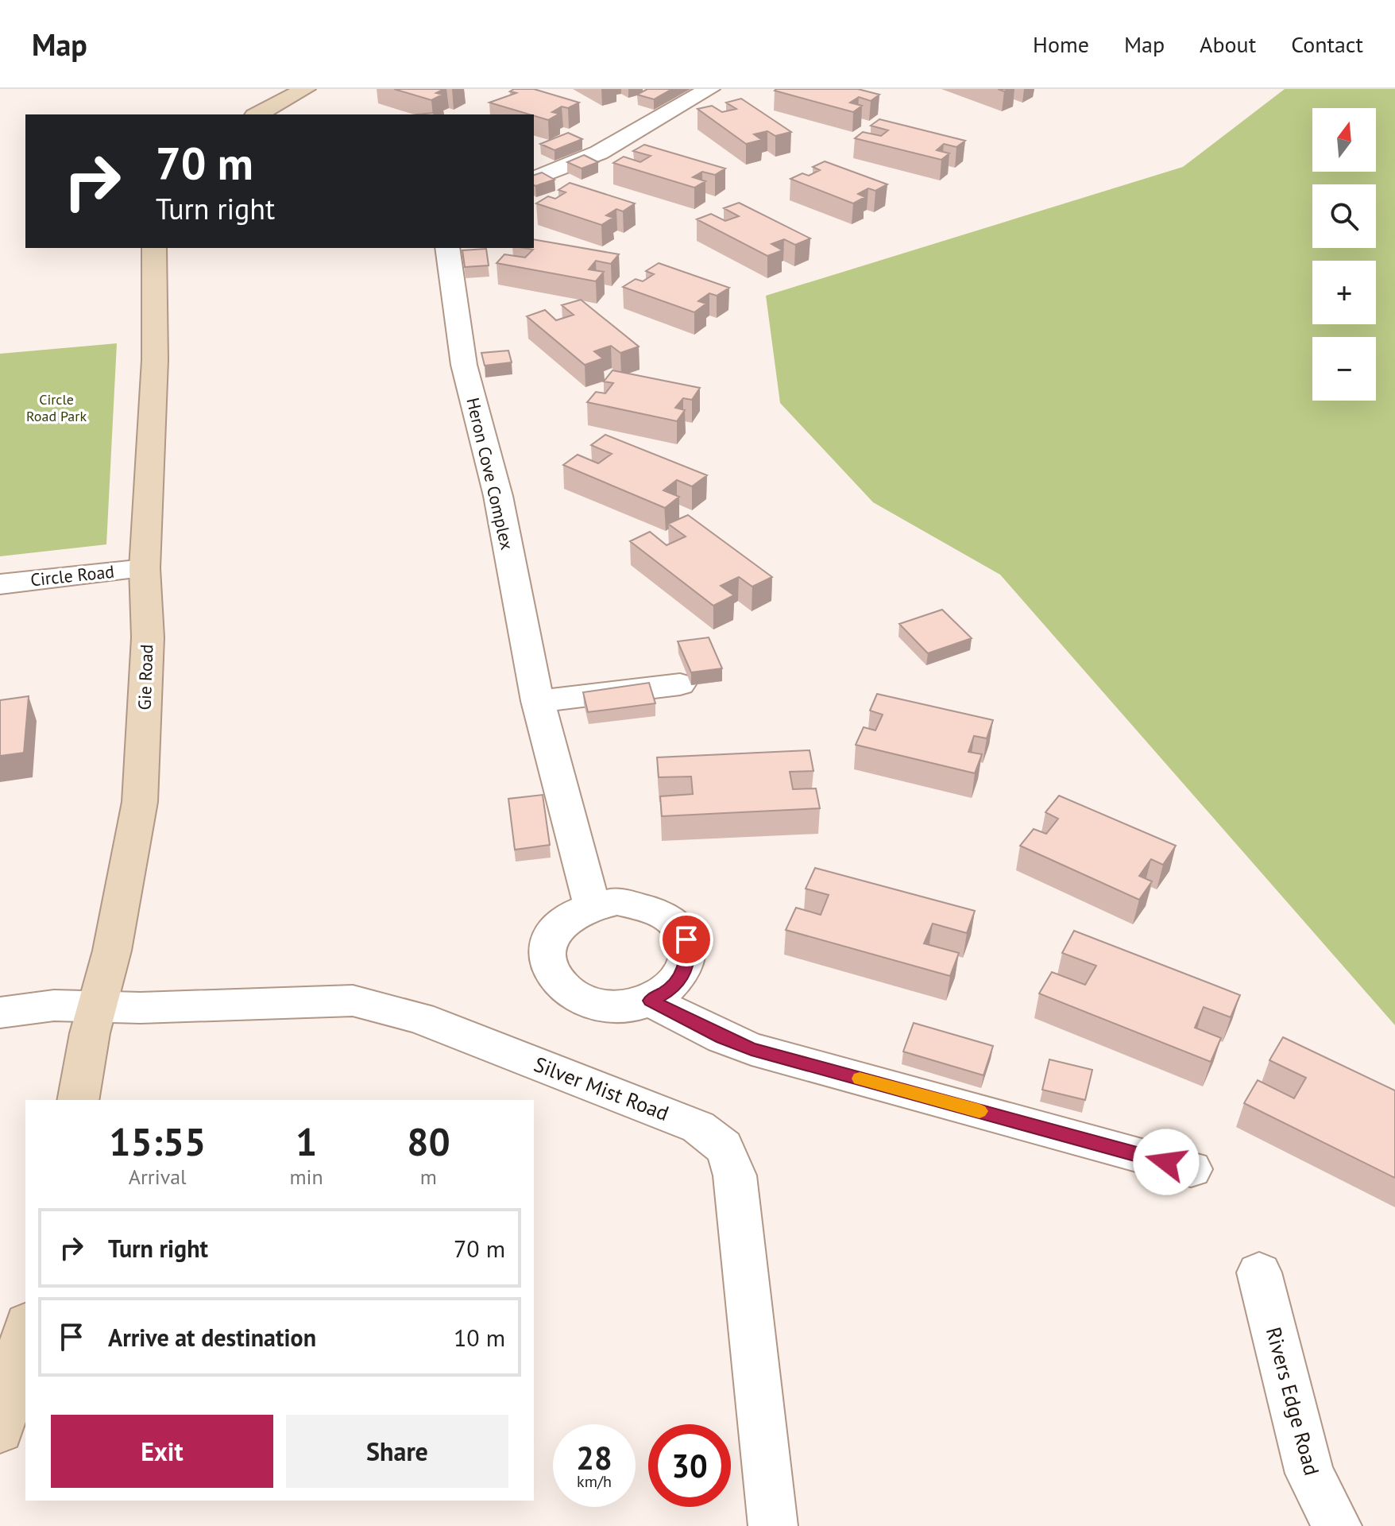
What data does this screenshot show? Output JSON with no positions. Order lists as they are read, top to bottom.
{
  "streets": {
    "street": [
      "Heron Cove Complex",
      "Circle Road",
      "Gie Road",
      "Silver Mist Road",
      "Rivers Edge Road"
    ]
  },
  "crossings": [
    ["Circle Road", "Gie Road"],
    ["Gie Road", "Silver Mist Road"]
  ],
  "parks": ["Circle Road Park"],
  "north": "top",
  "page": {
    "header": "Map",
    "nav": [
      "Home",
      "Map",
      "About",
      "Contact"
    ],
    "map_buttons": ["+", "−"],
    "turn": ["70 m", "Turn right"],
    "eta": [
      "15:55",
      "Arrival",
      "1",
      "min",
      "80",
      "m"
    ],
    "list": [
      {
        "name": "Turn right",
        "value": "70 m"
      },
      {
        "name": "Arrive at destination",
        "value": "10 m"
      }
    ],
    "buttons": ["Exit", "Share"],
    "speed": "28 km/h",
    "limit": "30"
  }
}
